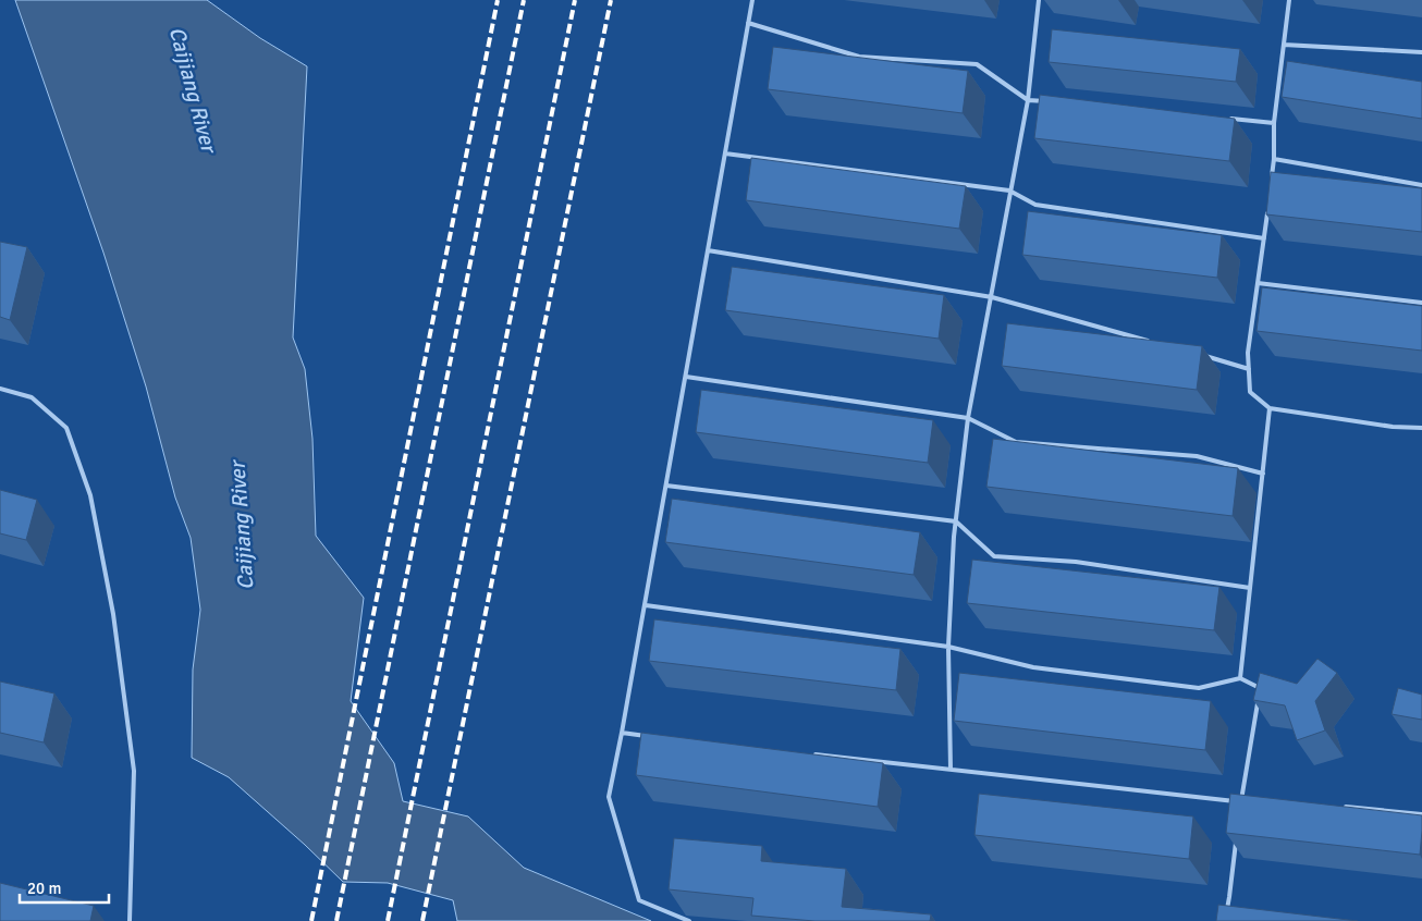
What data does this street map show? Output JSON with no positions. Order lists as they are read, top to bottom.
{
  "water": ["Caijiang River"],
  "scale_bar": "20 m"
}
